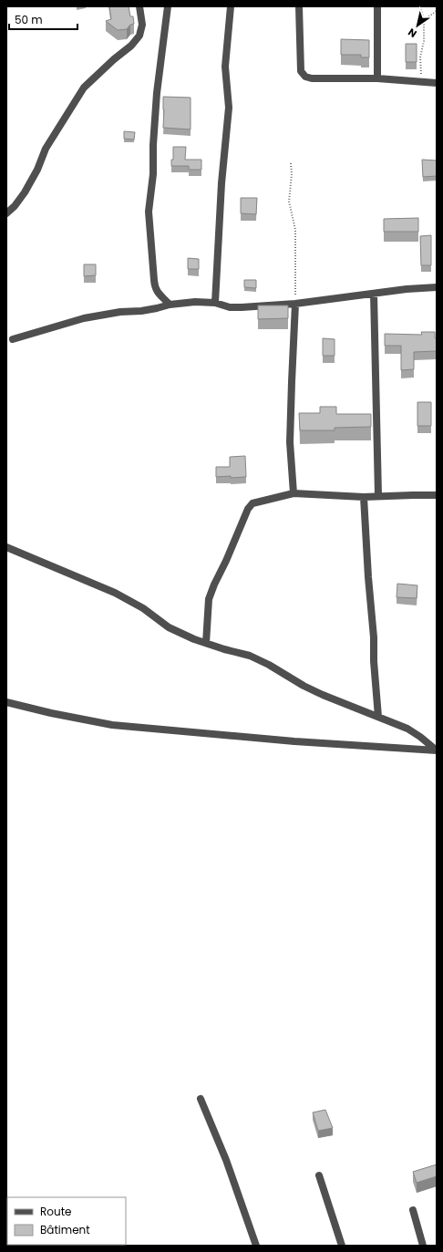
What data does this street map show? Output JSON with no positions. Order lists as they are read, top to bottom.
{
  "legend": ["Route", "Bâtiment"],
  "scale_bar": "50 m",
  "north": "bottom left"
}
